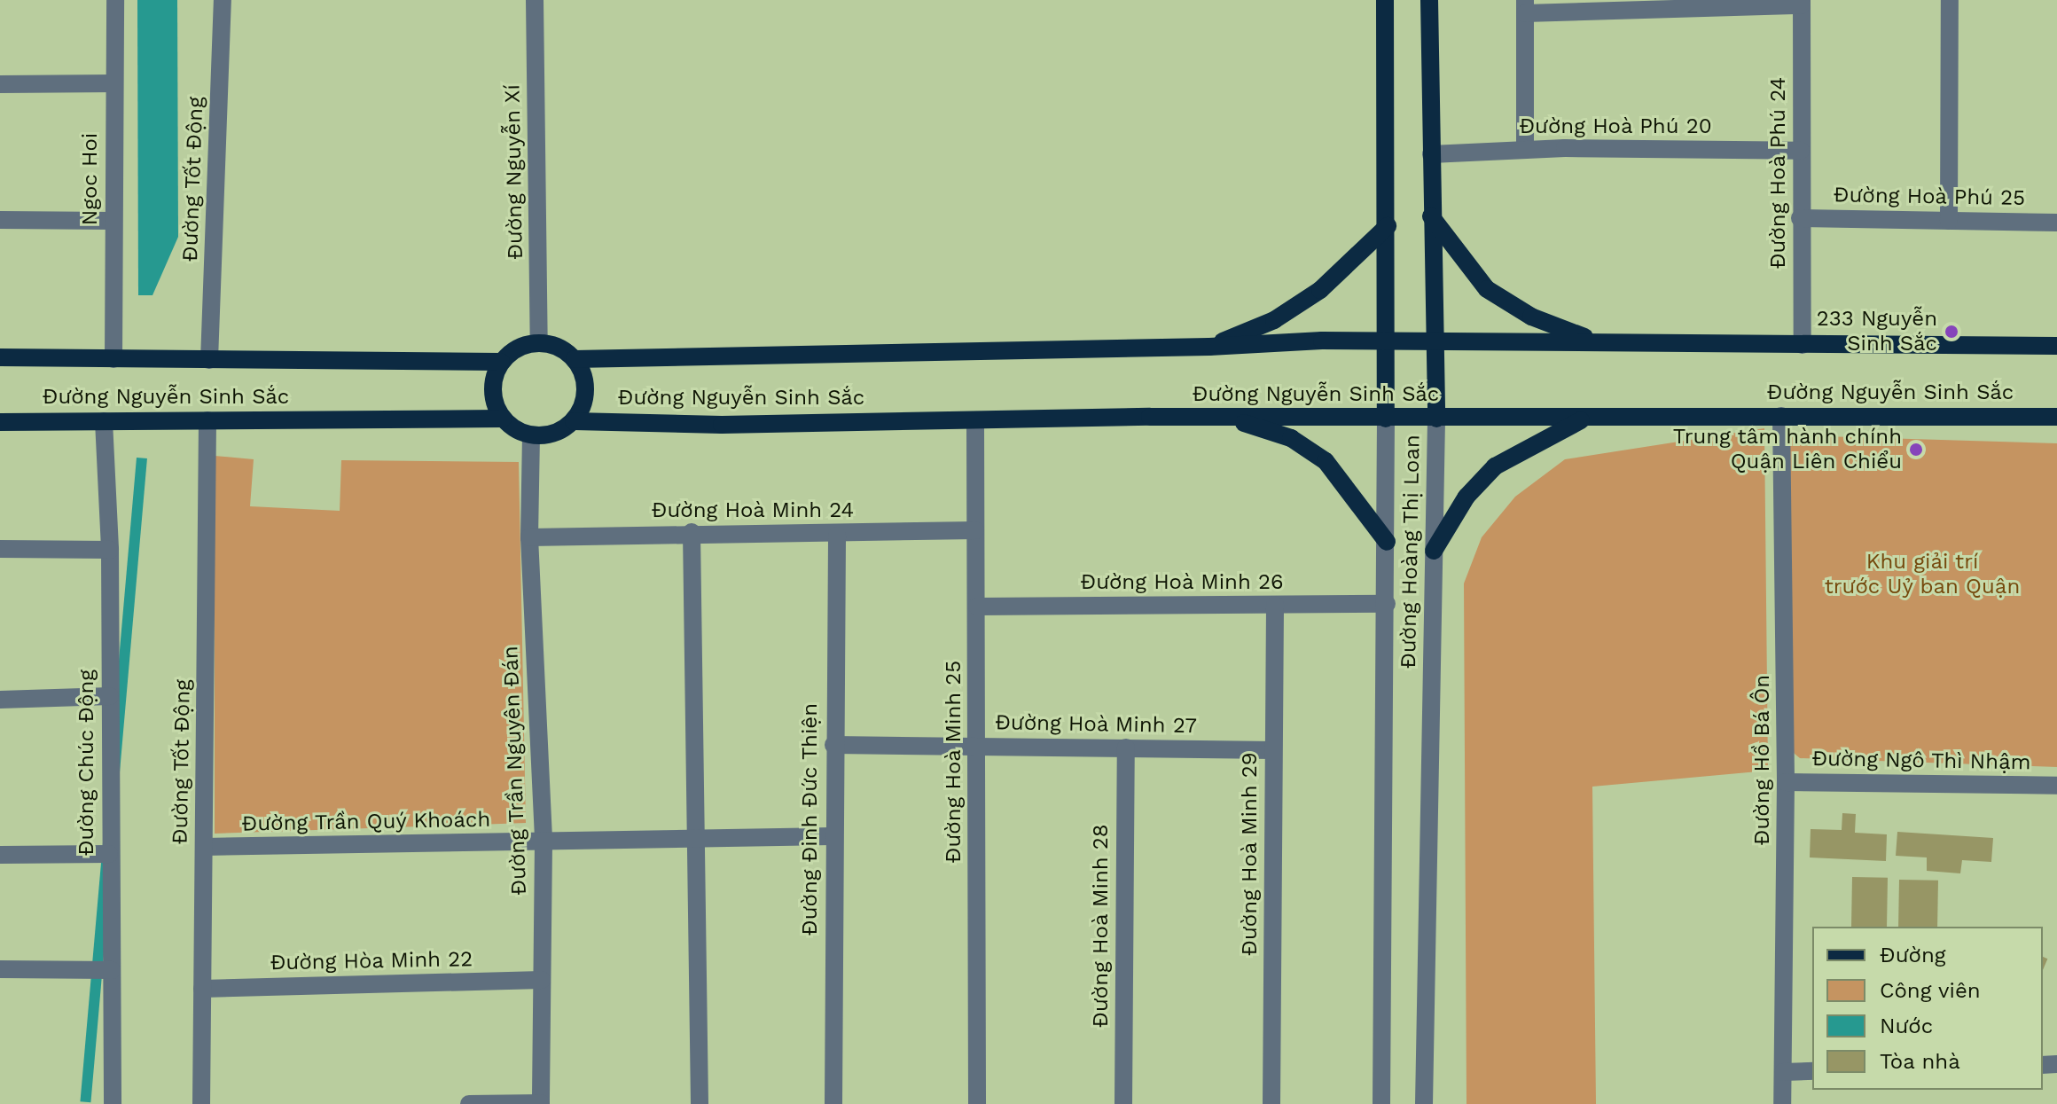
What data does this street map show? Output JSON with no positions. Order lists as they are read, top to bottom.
{
  "streets": {
    "main road": ["Đường Nguyễn Sinh Sắc", "Đường Hoàng Thị Loan"],
    "street": [
      "Đường Hoà Phú 20",
      "Đường Nguyễn Xí",
      "Đường Hoà Phú 24",
      "Ngoc Hoi",
      "Đường Tốt Động",
      "Đường Hoà Phú 25",
      "Đường Hoà Minh 24",
      "Đường Hoà Minh 26",
      "Đường Hoà Minh 27",
      "Đường Hồ Bá Ôn",
      "Đường Ngô Thì Nhậm",
      "Đường Hoà Minh 25",
      "Đường Chúc Động",
      "Đường Trần Nguyên Đán",
      "Đường Đinh Đức Thiện",
      "Đường Trần Quý Khoách",
      "Đường Hoà Minh 29",
      "Đường Hoà Minh 28",
      "Đường Hòa Minh 22"
    ]
  },
  "crossings": [
    ["Đường Hoà Phú 20", "Đường Hoà Phú 24"],
    ["Đường Hoà Phú 20", "Đường Hoàng Thị Loan"],
    ["Đường Nguyễn Xí", "Đường Nguyễn Sinh Sắc"],
    ["Đường Nguyễn Xí", "Đường Trần Nguyên Đán"],
    ["Đường Hoà Phú 24", "Đường Hoà Phú 25"],
    ["Đường Hoà Phú 24", "Đường Nguyễn Sinh Sắc"],
    ["Ngoc Hoi", "Đường Nguyễn Sinh Sắc"],
    ["Đường Tốt Động", "Đường Nguyễn Sinh Sắc"],
    ["Đường Tốt Động", "Đường Trần Quý Khoách"],
    ["Đường Tốt Động", "Đường Hòa Minh 22"],
    ["Đường Nguyễn Sinh Sắc", "Đường Hoàng Thị Loan"],
    ["Đường Nguyễn Sinh Sắc", "Đường Hồ Bá Ôn"],
    ["Đường Nguyễn Sinh Sắc", "Đường Hoà Minh 25"],
    ["Đường Nguyễn Sinh Sắc", "Đường Chúc Động"],
    ["Đường Nguyễn Sinh Sắc", "Đường Trần Nguyên Đán"],
    ["Đường Hoà Minh 24", "Đường Hoà Minh 25"],
    ["Đường Hoà Minh 24", "Đường Trần Nguyên Đán"],
    ["Đường Hoà Minh 24", "Đường Đinh Đức Thiện"],
    ["Đường Hoàng Thị Loan", "Đường Hoà Minh 26"],
    ["Đường Hoà Minh 26", "Đường Hoà Minh 25"],
    ["Đường Hoà Minh 26", "Đường Hoà Minh 29"],
    ["Đường Hoà Minh 27", "Đường Hoà Minh 25"],
    ["Đường Hoà Minh 27", "Đường Đinh Đức Thiện"],
    ["Đường Hoà Minh 27", "Đường Hoà Minh 29"],
    ["Đường Hoà Minh 27", "Đường Hoà Minh 28"],
    ["Đường Hồ Bá Ôn", "Đường Ngô Thì Nhậm"],
    ["Đường Trần Nguyên Đán", "Đường Trần Quý Khoách"],
    ["Đường Trần Nguyên Đán", "Đường Hòa Minh 22"],
    ["Đường Đinh Đức Thiện", "Đường Trần Quý Khoách"]
  ],
  "parks": ["Khu giải trí trước Uỷ ban Quận"],
  "places": ["233 Nguyễn Sinh Sắc", "Trung tâm hành chính Quận Liên Chiểu"],
  "legend": [
    "Đường",
    "Công viên",
    "Nước",
    "Tòa nhà"
  ]
}
